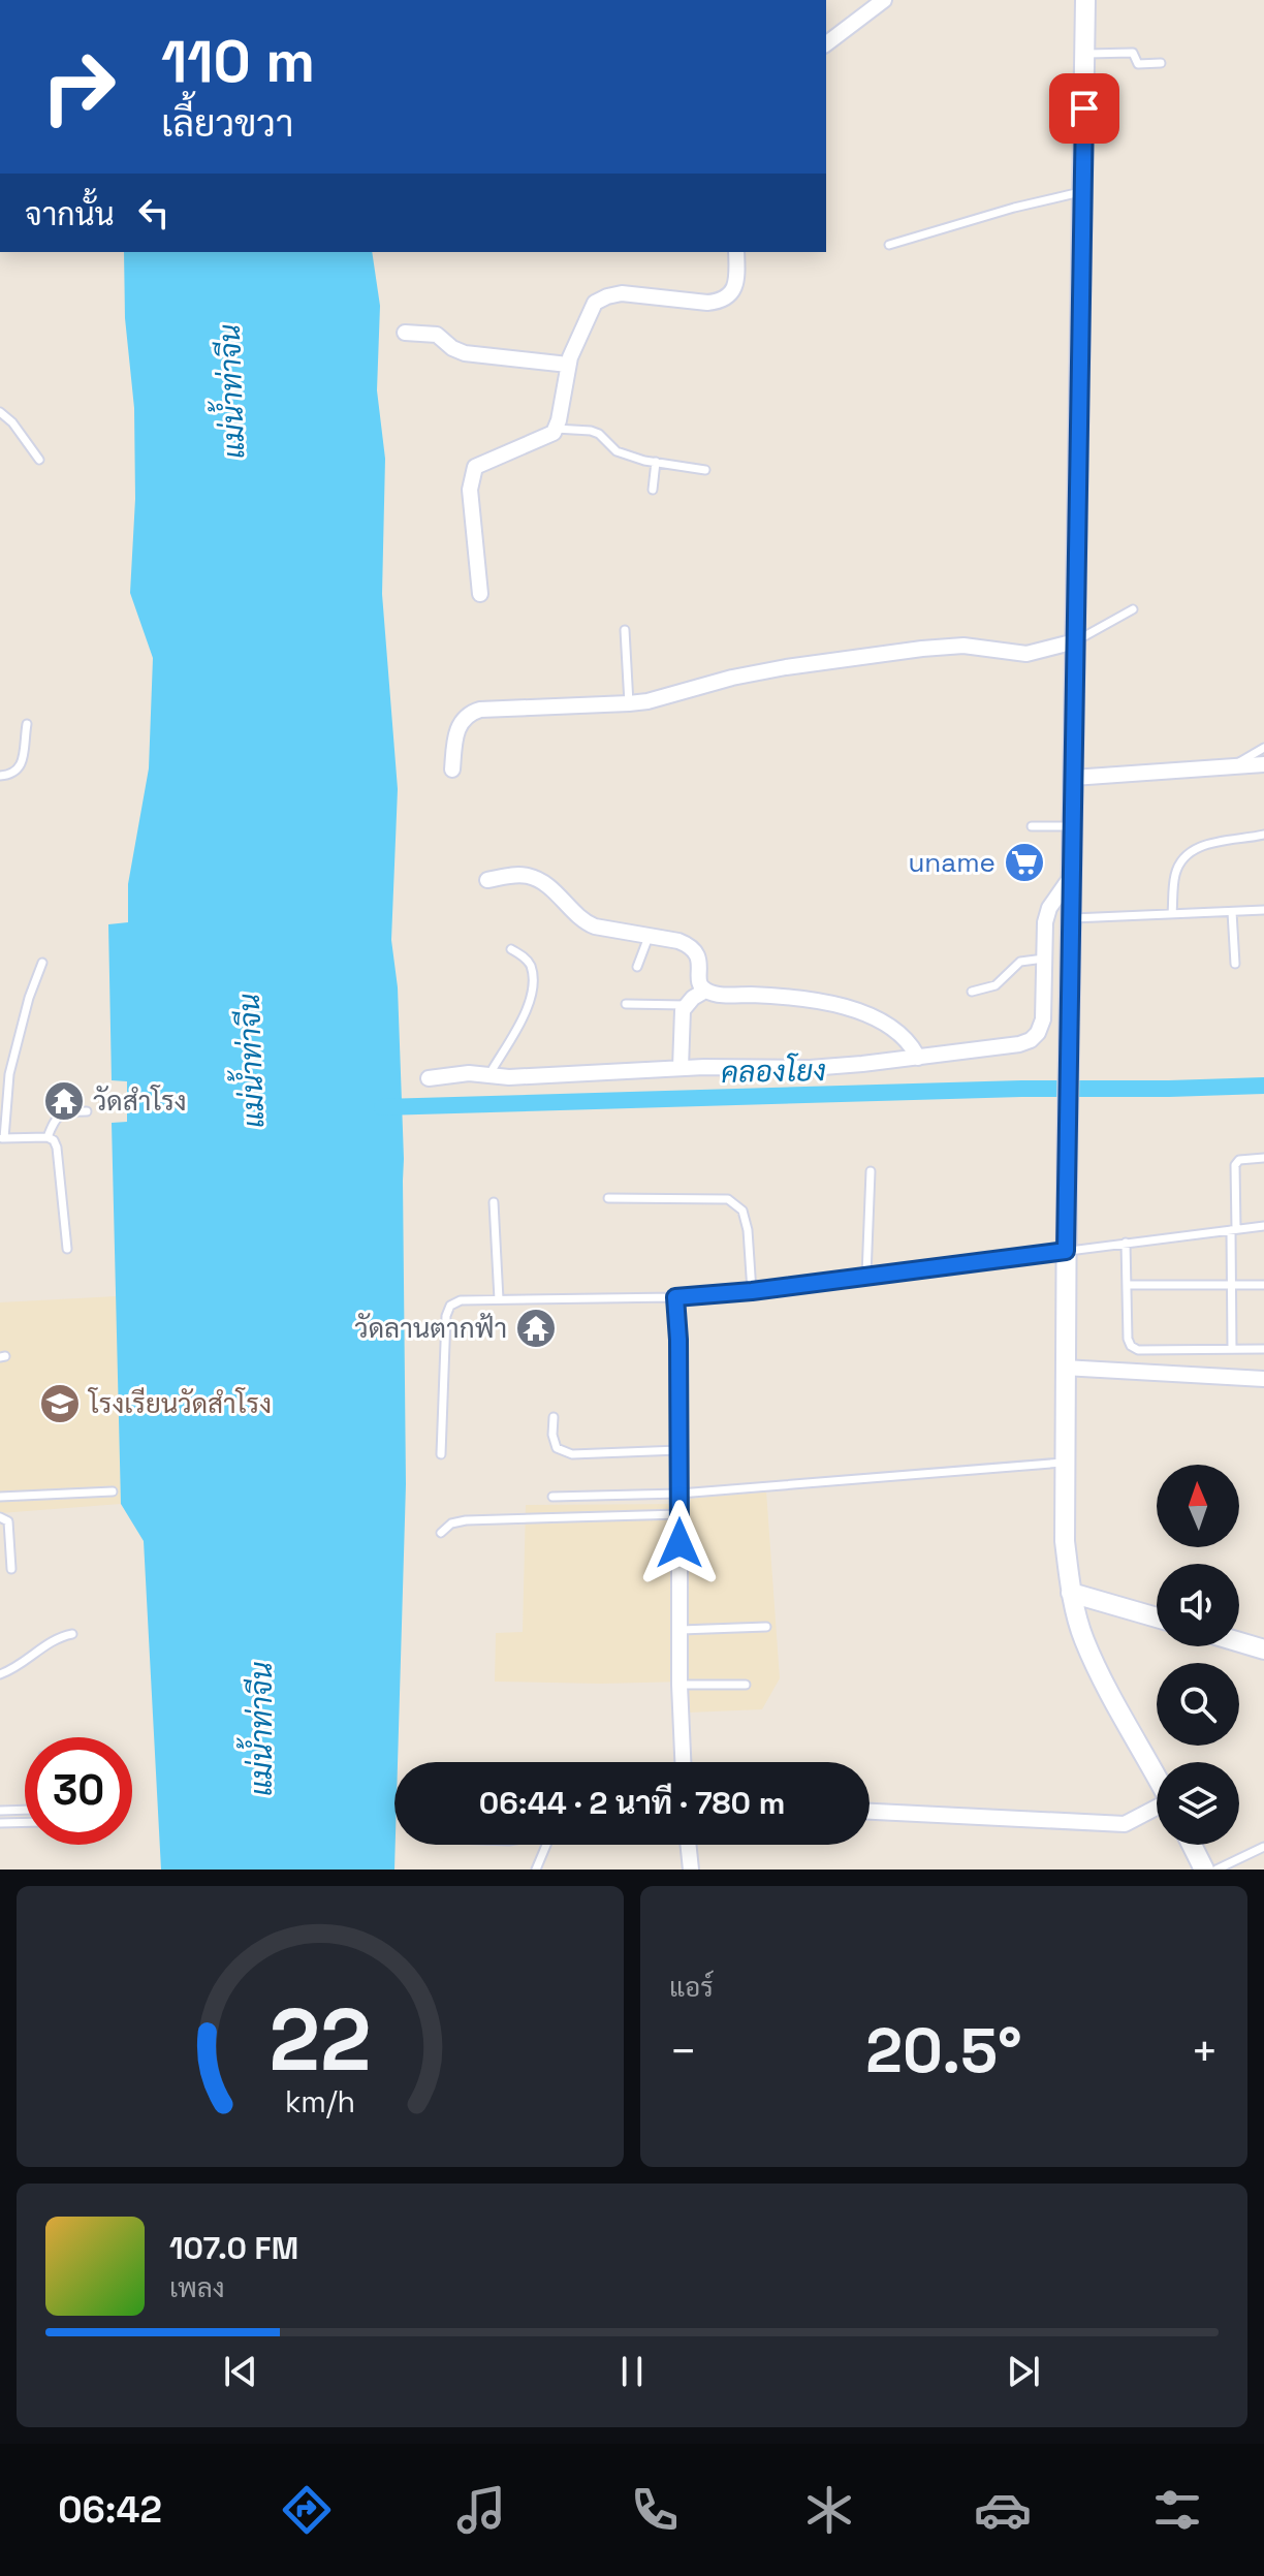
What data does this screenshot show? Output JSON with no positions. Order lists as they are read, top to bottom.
{
  "water": ["แม่น้ำท่าจีน", "คลองโยง"],
  "places": {
    "supermarket": ["uname"],
    "temple": ["วัดสำโรง", "วัดลานตากฟ้า"],
    "school or university": ["โรงเรียนวัดสำโรง"]
  },
  "north": "top",
  "page": {
    "turn": ["110 m", "เลี้ยวขวา"],
    "then": "จากนั้น",
    "limit": "30",
    "trip": "06:44 · 2 นาที · 780 m",
    "tile": "แอร์",
    "heat": ["−", "20.5°", "+"],
    "song": ["107.0 FM", "เพลง"],
    "tabs": "06:42",
    "gauge": ["22", "km/h"]
  }
}
